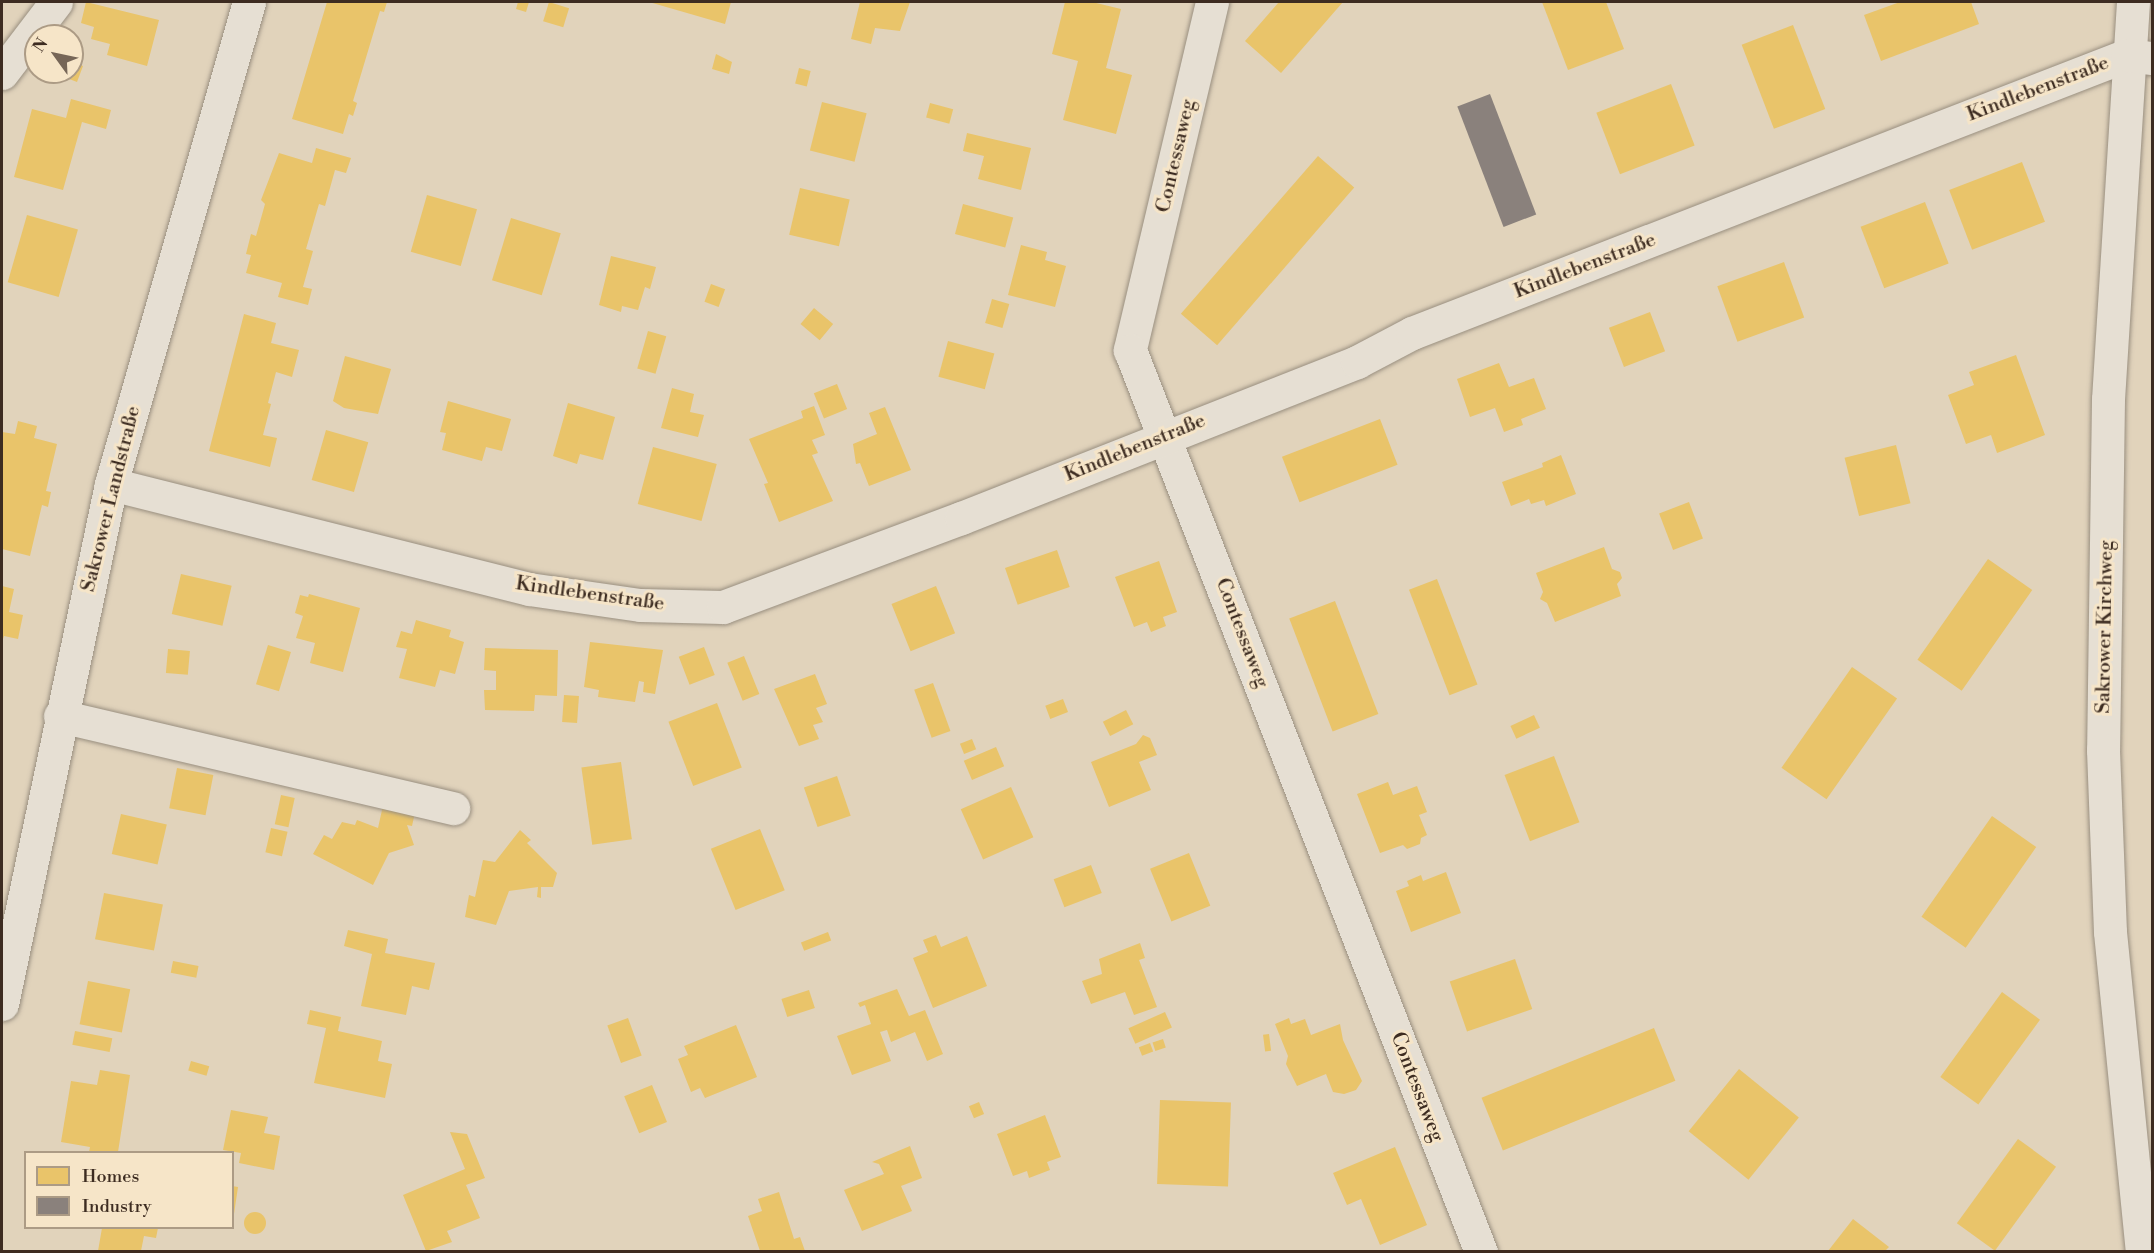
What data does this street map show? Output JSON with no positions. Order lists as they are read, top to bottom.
{
  "streets": {
    "street": [
      "Kindlebenstraße",
      "Contessaweg",
      "Sakrower Landstraße",
      "Sakrower Kirchweg"
    ]
  },
  "crossings": [
    ["Kindlebenstraße", "Contessaweg"],
    ["Kindlebenstraße", "Sakrower Landstraße"],
    ["Kindlebenstraße", "Sakrower Kirchweg"]
  ],
  "legend": ["Homes", "Industry"],
  "north": "top left"
}
